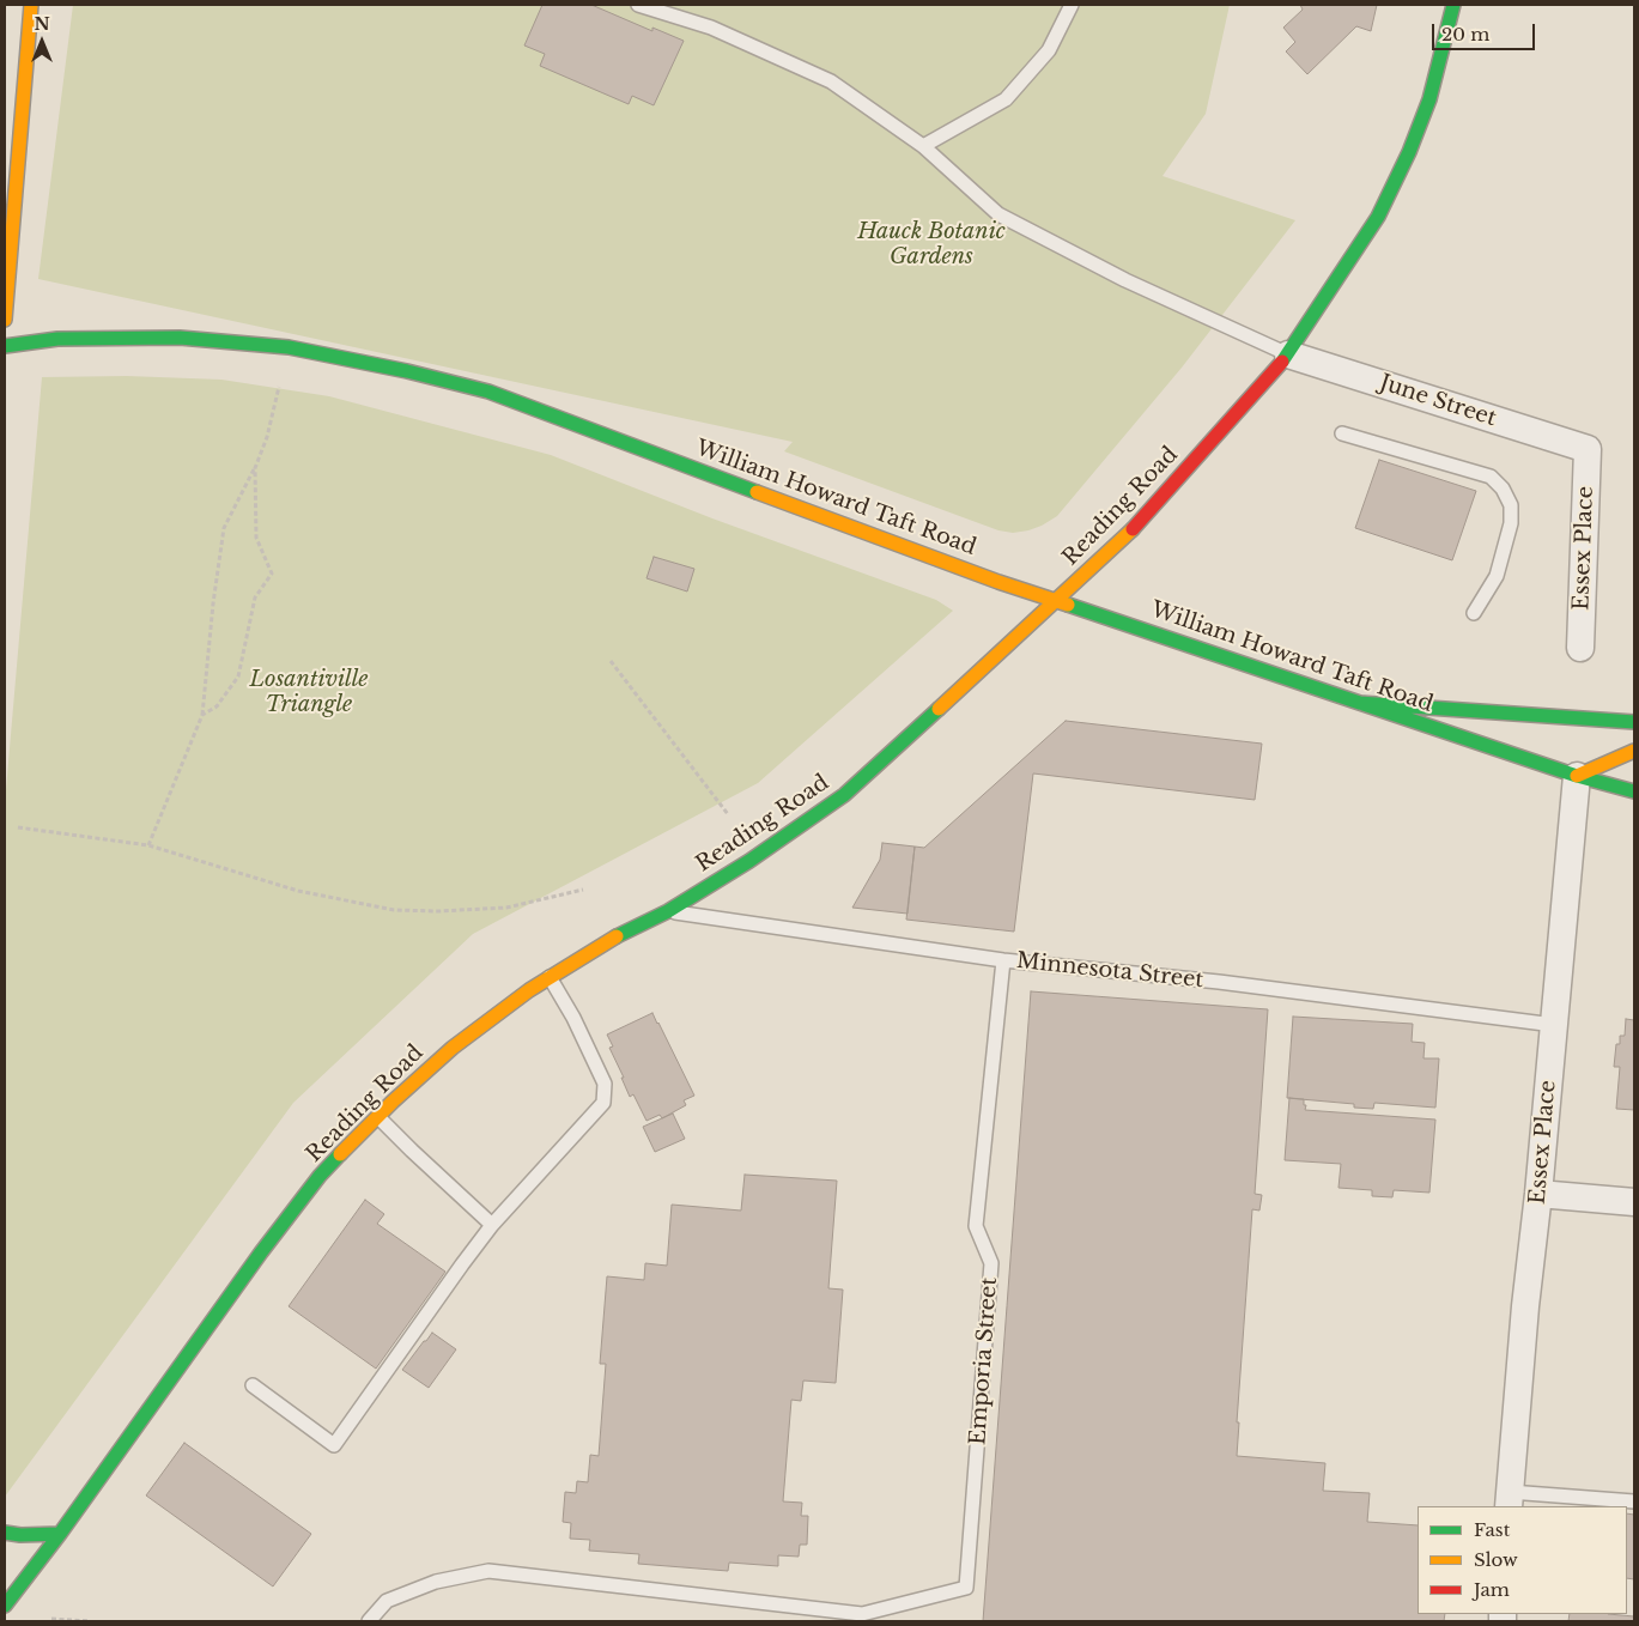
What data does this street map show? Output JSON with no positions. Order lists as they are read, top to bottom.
{
  "streets": {
    "main road": ["William Howard Taft Road", "Reading Road"],
    "street": ["June Street", "Essex Place"],
    "lane": ["Minnesota Street", "Emporia Street"]
  },
  "crossings": [
    ["June Street", "Reading Road"],
    ["June Street", "Essex Place"],
    ["William Howard Taft Road", "Reading Road"],
    ["William Howard Taft Road", "Essex Place"],
    ["Reading Road", "Minnesota Street"],
    ["Essex Place", "Minnesota Street"],
    ["Minnesota Street", "Emporia Street"]
  ],
  "parks": ["Hauck Botanic Gardens", "Losantiville Triangle"],
  "legend": ["Fast", "Slow", "Jam"],
  "scale_bar": "20 m",
  "north": "top"
}
